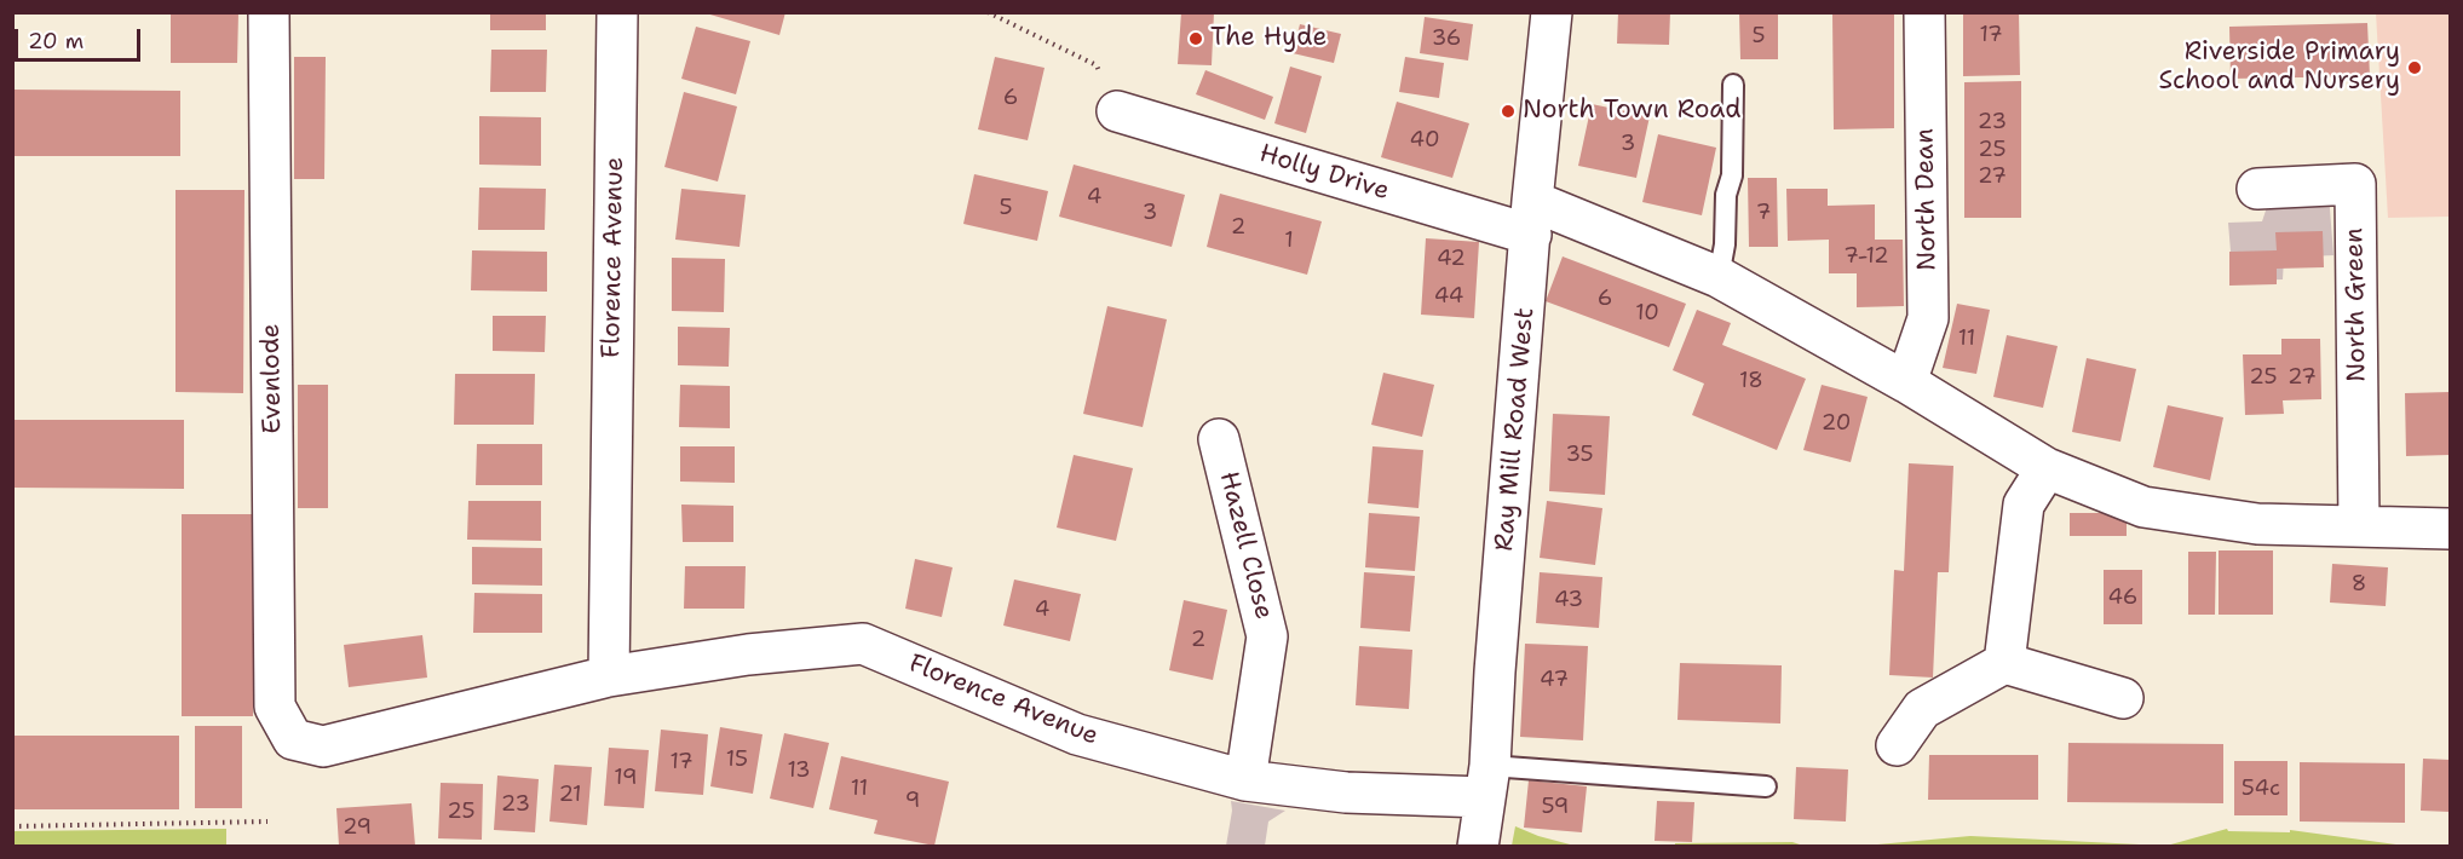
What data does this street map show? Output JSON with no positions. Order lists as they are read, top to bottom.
{
  "streets": {
    "street": [
      "Holly Drive",
      "North Dean",
      "Florence Avenue",
      "North Green",
      "Evenlode",
      "Ray Mill Road West",
      "Hazell Close"
    ]
  },
  "crossings": [
    ["Holly Drive", "Ray Mill Road West"],
    ["Florence Avenue", "Evenlode"],
    ["Florence Avenue", "Ray Mill Road West"],
    ["Florence Avenue", "Hazell Close"]
  ],
  "places": ["The Hyde", "Riverside Primary School and Nursery", "North Town Road"],
  "house_numbers": [
    "17",
    "5",
    "36",
    "6",
    "23",
    "40",
    "3",
    "25",
    "27",
    "4",
    "5",
    "3",
    "7",
    "2",
    "1",
    "7-12",
    "42",
    "44",
    "6",
    "10",
    "11",
    "25",
    "27",
    "18",
    "20",
    "35",
    "8",
    "46",
    "43",
    "4",
    "2",
    "47",
    "15",
    "17",
    "13",
    "19",
    "11",
    "54c",
    "21",
    "9",
    "23",
    "59",
    "25",
    "29"
  ],
  "scale_bar": "20 m"
}
